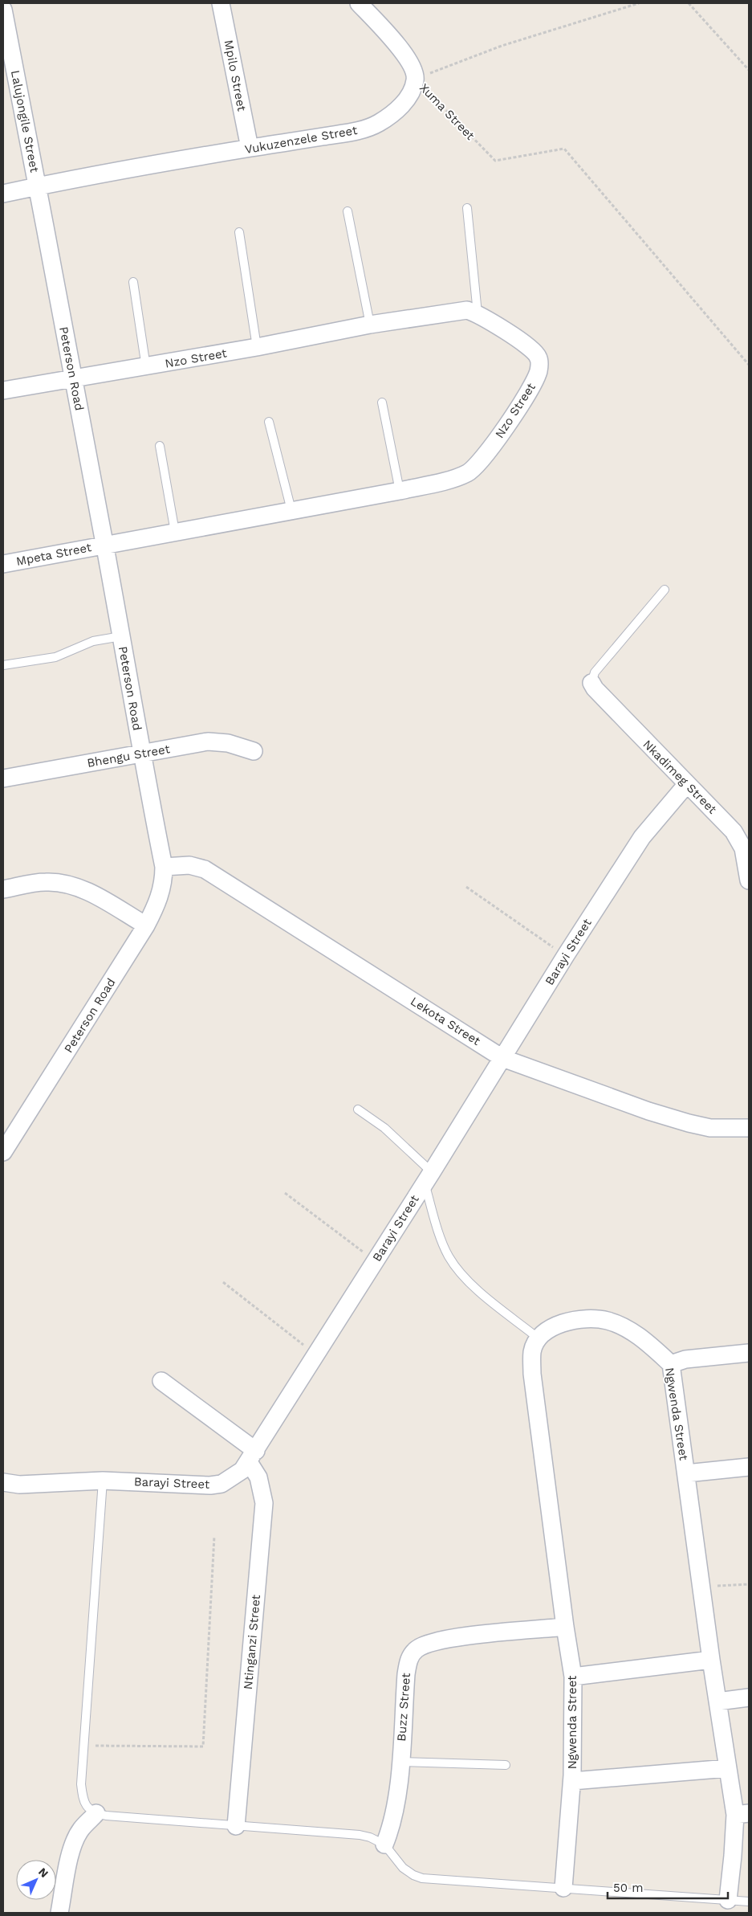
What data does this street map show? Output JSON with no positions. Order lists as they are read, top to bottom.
{
  "streets": {
    "street": [
      "Mpilo Street",
      "Xuma Street",
      "Lalujongile Street",
      "Vukuzenzele Street",
      "Nzo Street",
      "Peterson Road",
      "Mpeta Street",
      "Bhengu Street",
      "Nkadimeg Street",
      "Barayi Street",
      "Lekota Street",
      "Ngwenda Street",
      "Ntinganzi Street",
      "Buzz Street"
    ]
  },
  "crossings": [
    ["Mpilo Street", "Vukuzenzele Street"],
    ["Xuma Street", "Vukuzenzele Street"],
    ["Lalujongile Street", "Vukuzenzele Street"],
    ["Lalujongile Street", "Peterson Road"],
    ["Vukuzenzele Street", "Peterson Road"],
    ["Nzo Street", "Peterson Road"],
    ["Nzo Street", "Mpeta Street"],
    ["Peterson Road", "Mpeta Street"],
    ["Peterson Road", "Bhengu Street"],
    ["Peterson Road", "Lekota Street"],
    ["Nkadimeg Street", "Barayi Street"],
    ["Barayi Street", "Lekota Street"],
    ["Barayi Street", "Ntinganzi Street"],
    ["Ngwenda Street", "Buzz Street"]
  ],
  "scale_bar": "50 m",
  "north": "top right"
}
